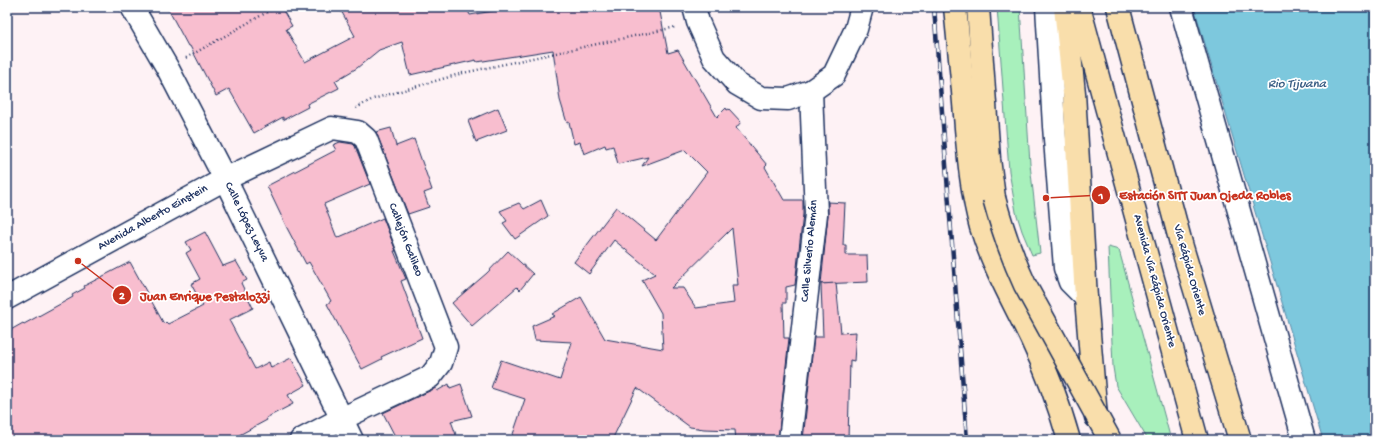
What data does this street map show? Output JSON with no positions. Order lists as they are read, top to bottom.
{
  "streets": {
    "main road": ["Vía Rápida Oriente", "Avenida Vía Rápida Oriente"],
    "street": [
      "Avenida Alberto Einstein",
      "Calle López Leyva",
      "Callejón Galileo",
      "Calle Silverio Alemán"
    ]
  },
  "crossings": [
    ["Avenida Alberto Einstein", "Calle López Leyva"],
    ["Avenida Alberto Einstein", "Callejón Galileo"],
    ["Calle López Leyva", "Callejón Galileo"]
  ],
  "water": ["Rio Tijuana"],
  "places": ["Estación SITT Juan Ojeda Robles", "Juan Enrique Pestalozzi"]
}
